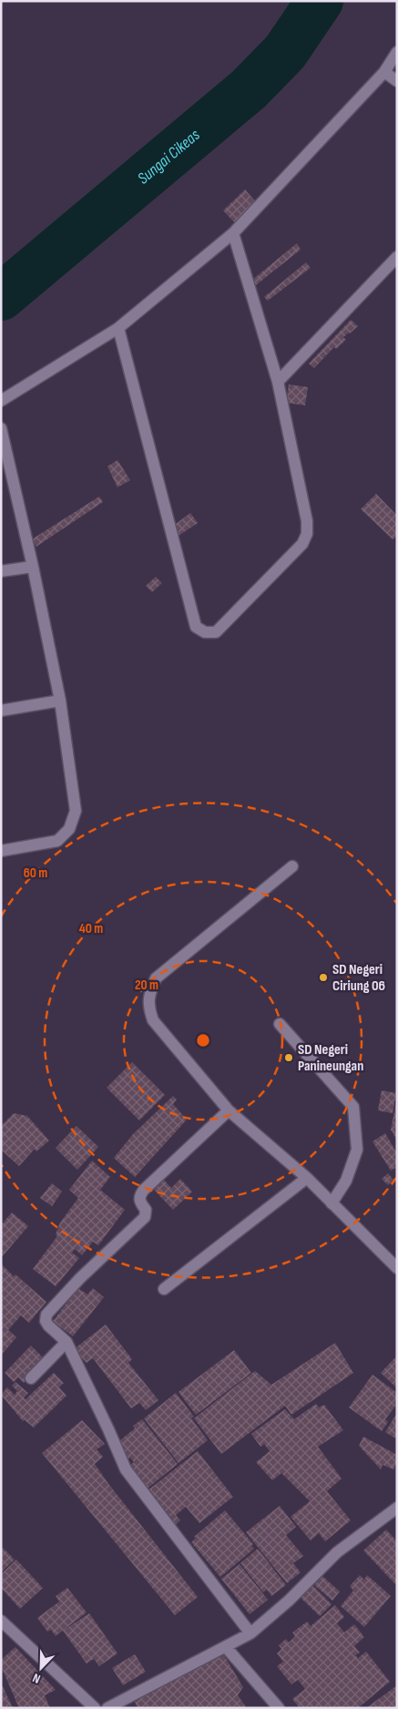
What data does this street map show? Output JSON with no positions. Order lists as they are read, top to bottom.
{
  "water": ["Sungai Cikeas"],
  "places": ["SD Negeri Ciriung 06", "SD Negeri Panineungan"],
  "north": "bottom left",
  "rings": ["60 m", "40 m", "20 m"]
}
